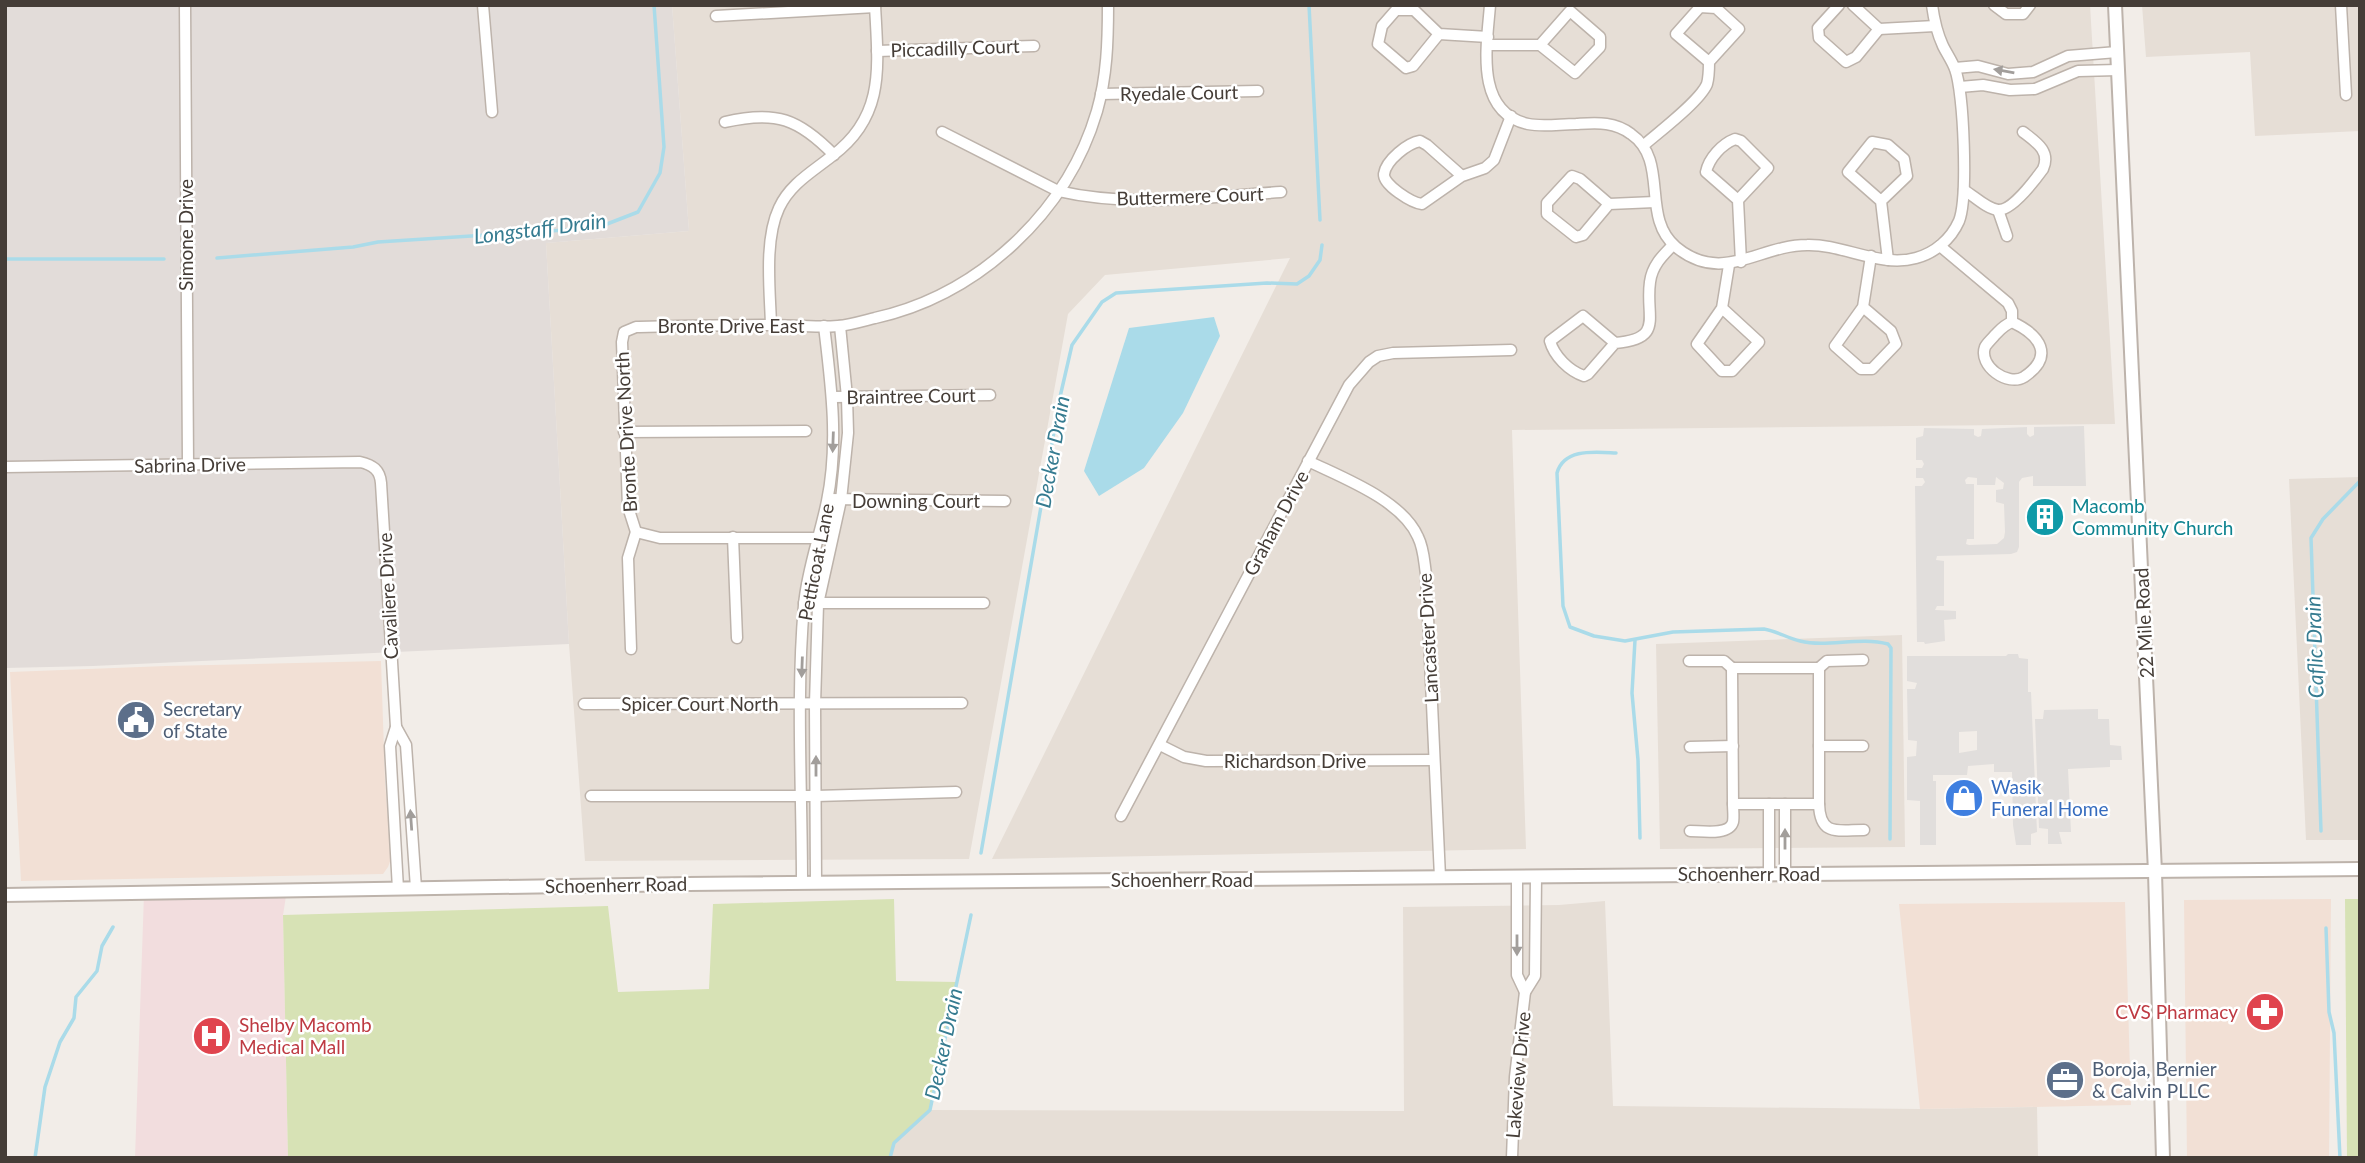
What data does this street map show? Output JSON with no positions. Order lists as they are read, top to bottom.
{
  "streets": {
    "street": [
      "Piccadilly Court",
      "Ryedale Court",
      "Buttermere Court",
      "Simone Drive",
      "Bronte Drive East",
      "Braintree Court",
      "Bronte Drive North",
      "Sabrina Drive",
      "Downing Court",
      "Graham Drive",
      "Petticoat Lane",
      "Cavaliere Drive",
      "22 Mile Road",
      "Lancaster Drive",
      "Spicer Court North",
      "Richardson Drive",
      "Schoenherr Road",
      "Lakeview Drive"
    ]
  },
  "crossings": [
    ["Ryedale Court", "Bronte Drive East"],
    ["Buttermere Court", "Bronte Drive East"],
    ["Simone Drive", "Sabrina Drive"],
    ["Bronte Drive East", "Bronte Drive North"],
    ["Bronte Drive East", "Petticoat Lane"],
    ["Braintree Court", "Petticoat Lane"],
    ["Sabrina Drive", "Cavaliere Drive"],
    ["Downing Court", "Petticoat Lane"],
    ["Graham Drive", "Lancaster Drive"],
    ["Graham Drive", "Richardson Drive"],
    ["Petticoat Lane", "Spicer Court North"],
    ["Petticoat Lane", "Schoenherr Road"],
    ["Cavaliere Drive", "Schoenherr Road"],
    ["22 Mile Road", "Schoenherr Road"],
    ["Lancaster Drive", "Richardson Drive"],
    ["Lancaster Drive", "Schoenherr Road"],
    ["Schoenherr Road", "Lakeview Drive"]
  ],
  "water": ["Longstaff Drain", "Decker Drain", "Caflic Drain"],
  "places": {
    "building": ["Macomb Community Church"],
    "public building": ["Secretary of State"],
    "shop": ["Wasik Funeral Home"],
    "pharmacy": ["CVS Pharmacy"],
    "hospital": ["Shelby Macomb Medical Mall"],
    "office": ["Boroja, Bernier & Calvin PLLC"]
  }
}
